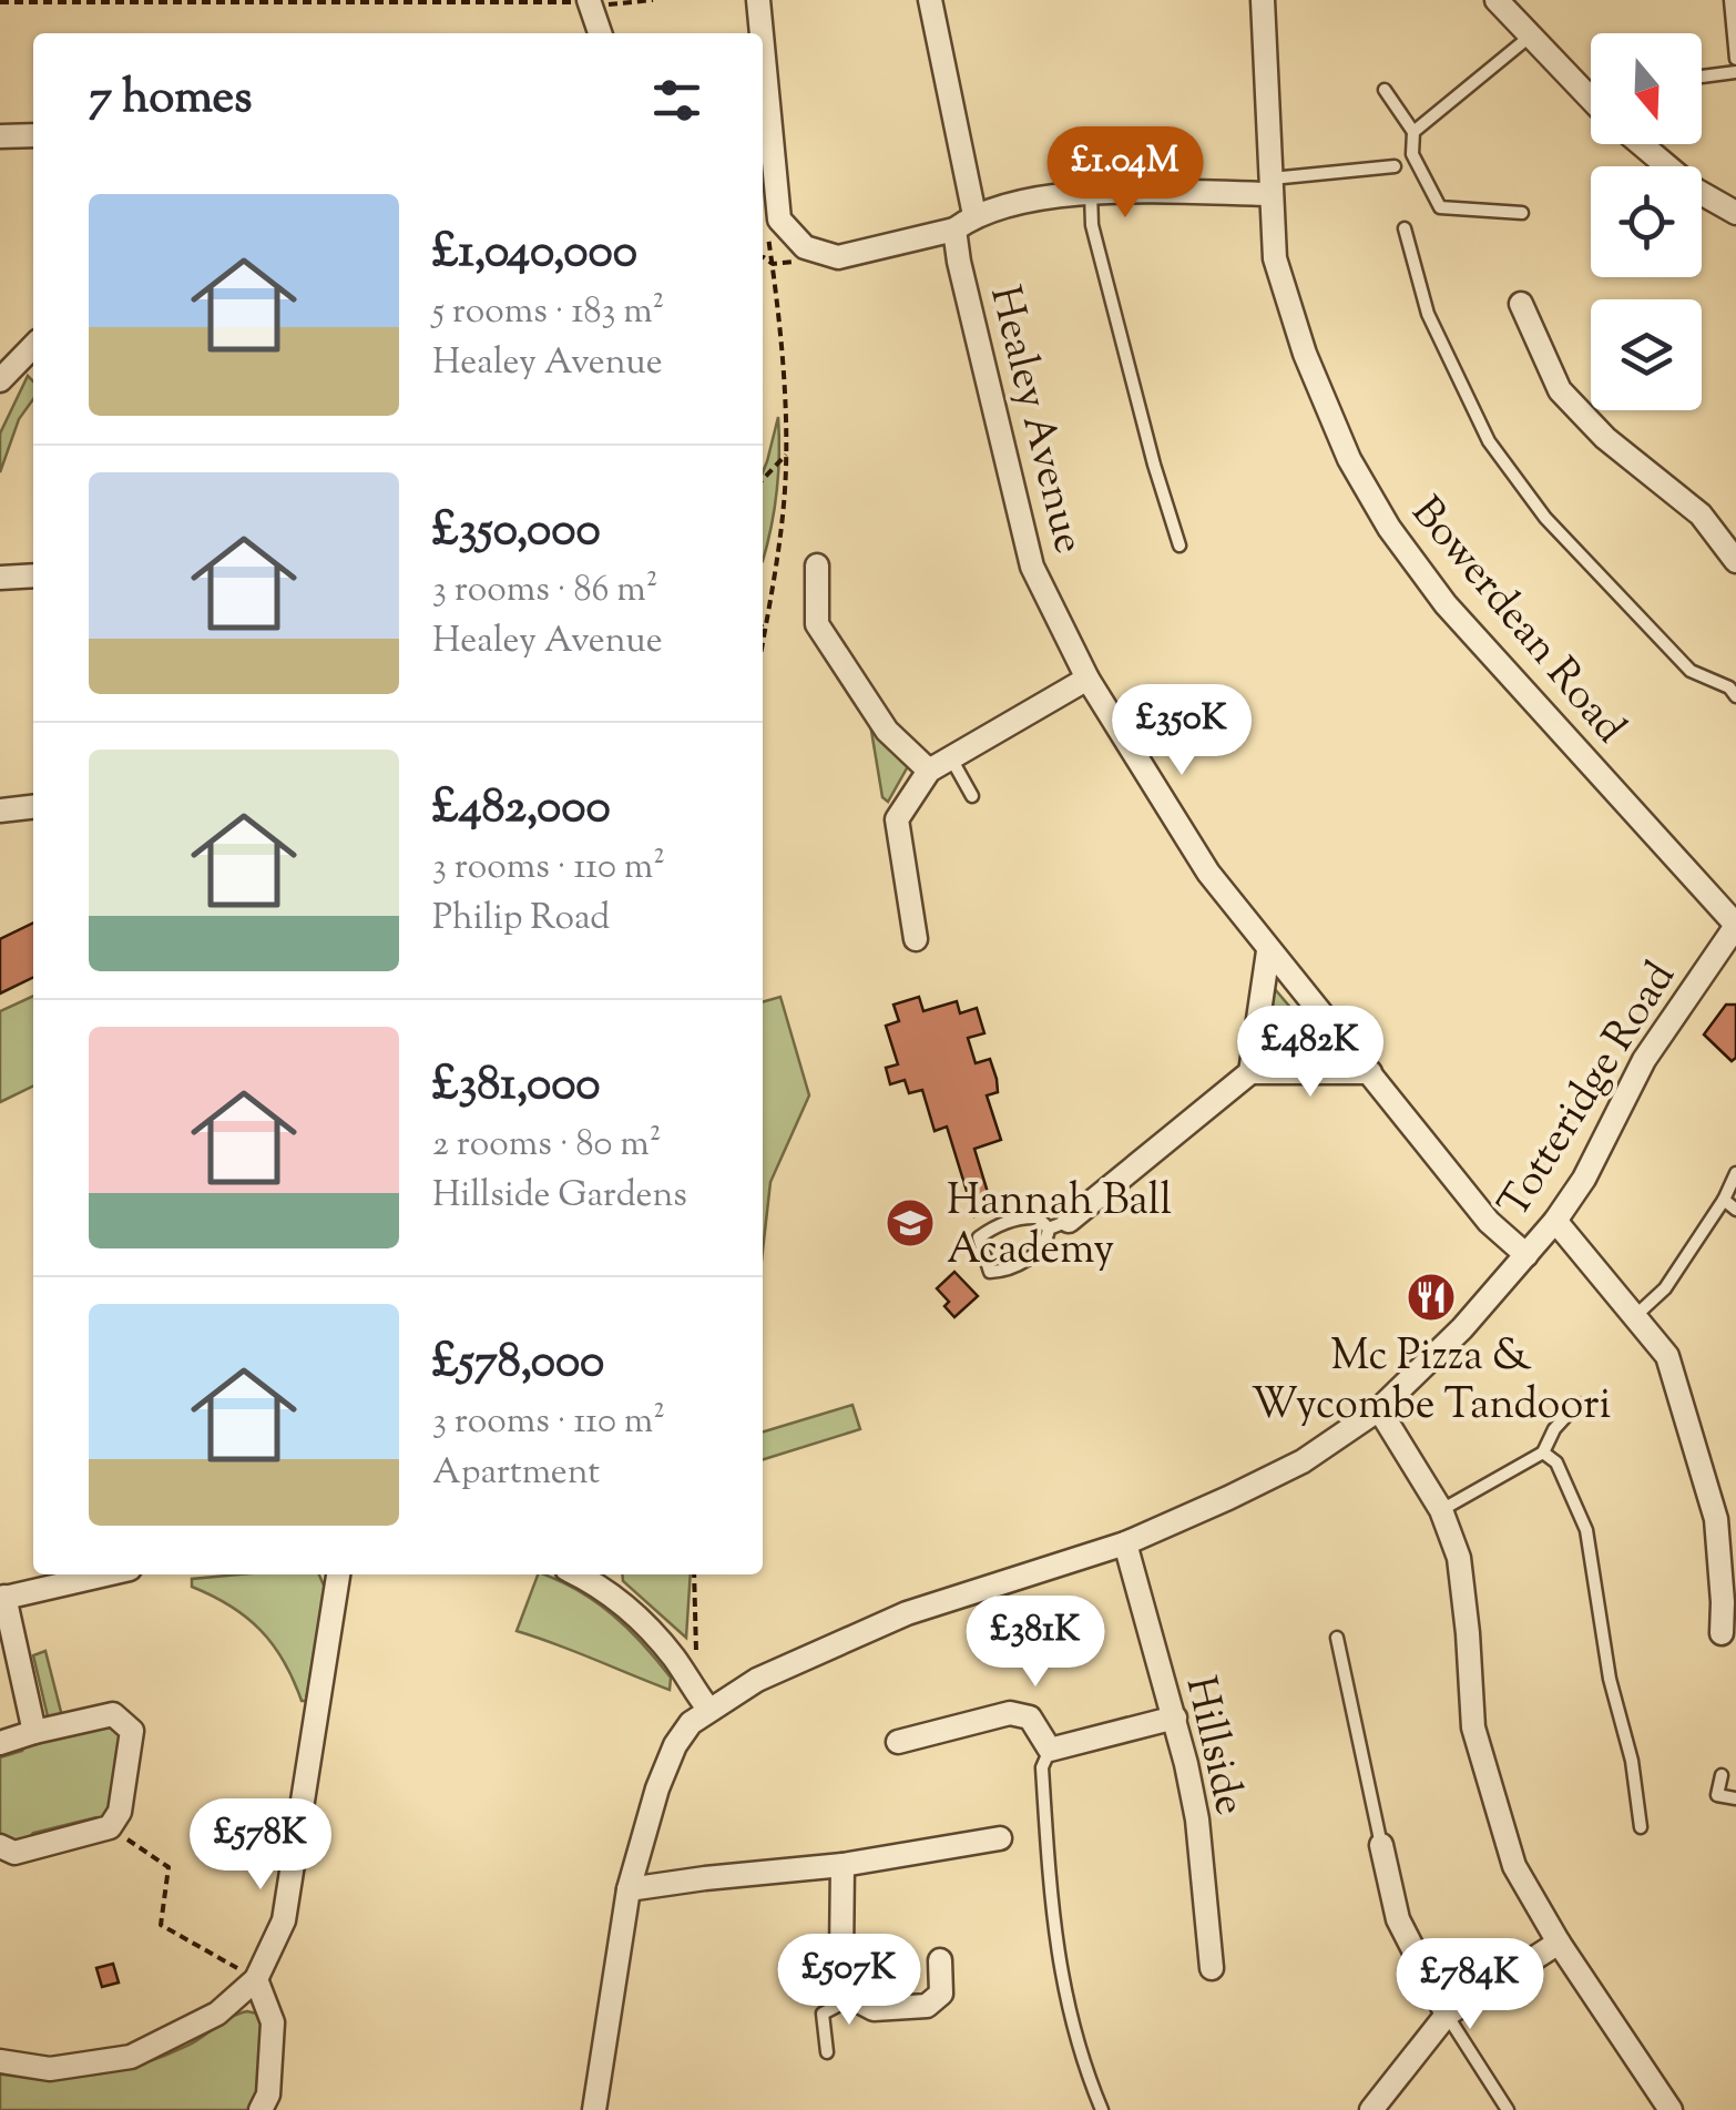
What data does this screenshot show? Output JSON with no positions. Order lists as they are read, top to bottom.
{
  "streets": {
    "street": [
      "Healey Avenue",
      "Bowerdean Road",
      "Totteridge Road",
      "Hillside"
    ]
  },
  "crossings": [
    ["Healey Avenue", "Totteridge Road"],
    ["Bowerdean Road", "Totteridge Road"],
    ["Totteridge Road", "Hillside"]
  ],
  "places": {
    "school or university": ["Hannah Ball Academy"],
    "restaurant": ["Mc Pizza & Wycombe Tandoori"]
  },
  "north": "bottom",
  "page": {
    "heading": "7 homes",
    "price": [
      "£1.04M",
      "£350K",
      "£482K",
      "£381K",
      "£578K",
      "£507K",
      "£784K"
    ],
    "list": [
      {
        "name": "£1,040,000",
        "note": "5 rooms · 183 m² · Healey Avenue"
      },
      {
        "name": "£350,000",
        "note": "3 rooms · 86 m² · Healey Avenue"
      },
      {
        "name": "£482,000",
        "note": "3 rooms · 110 m² · Philip Road"
      },
      {
        "name": "£381,000",
        "note": "2 rooms · 80 m² · Hillside Gardens"
      },
      {
        "name": "£578,000",
        "note": "3 rooms · 110 m² · Apartment"
      }
    ]
  }
}
